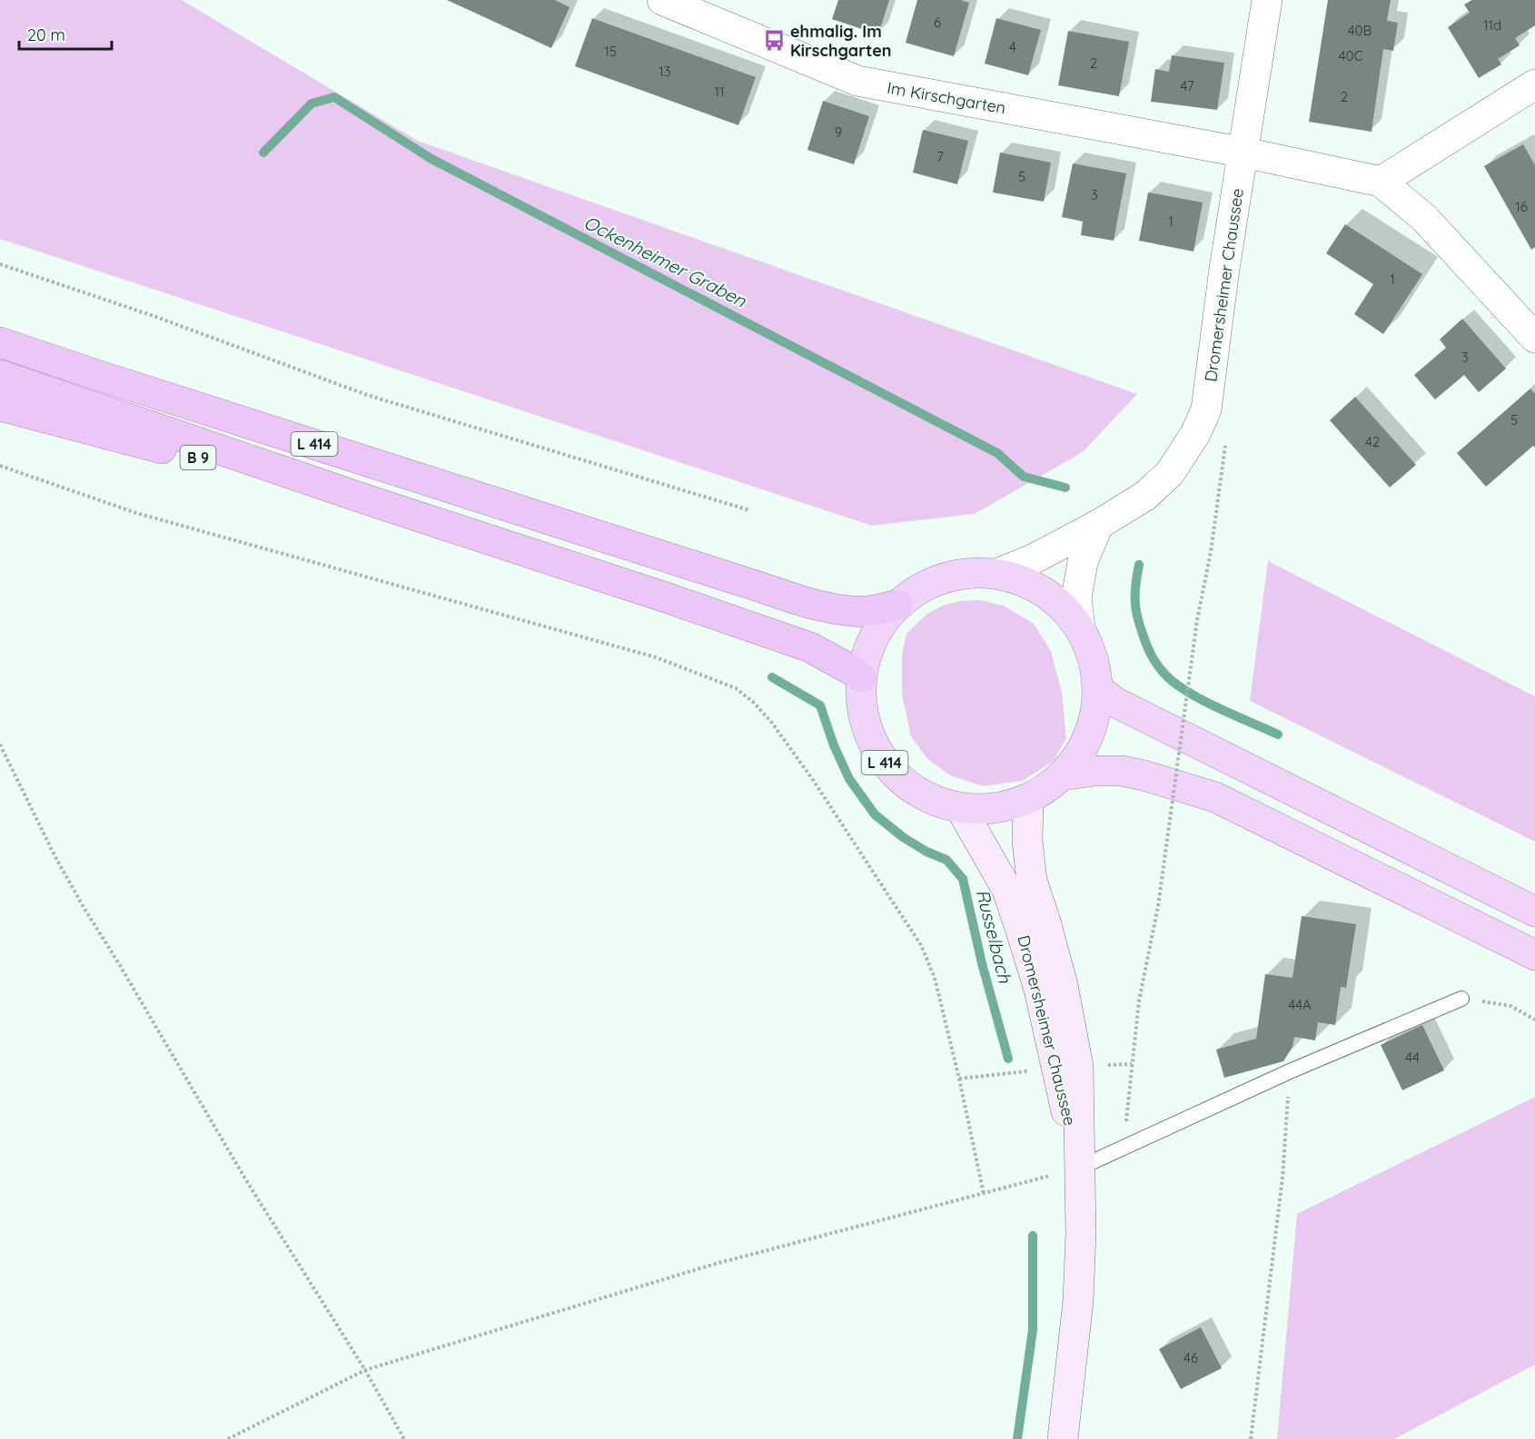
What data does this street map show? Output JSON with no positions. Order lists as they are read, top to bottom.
{
  "streets": {
    "highway": ["L 414", "B 9"],
    "main road": ["Dromersheimer Chaussee"],
    "street": ["Im Kirschgarten"]
  },
  "crossings": [
    ["Im Kirschgarten", "Dromersheimer Chaussee"],
    ["Dromersheimer Chaussee", "L 414"],
    ["L 414", "B 9"]
  ],
  "water": ["Ockenheimer Graben", "Russelbach"],
  "places": {
    "bus stop": ["ehmalig. Im Kirschgarten"]
  },
  "house_numbers": [
    "6",
    "11d",
    "40B",
    "4",
    "15",
    "40C",
    "2",
    "13",
    "47",
    "11",
    "2",
    "9",
    "7",
    "5",
    "3",
    "16",
    "1",
    "1",
    "3",
    "5",
    "42",
    "44A",
    "44",
    "46"
  ],
  "scale_bar": "20 m"
}
